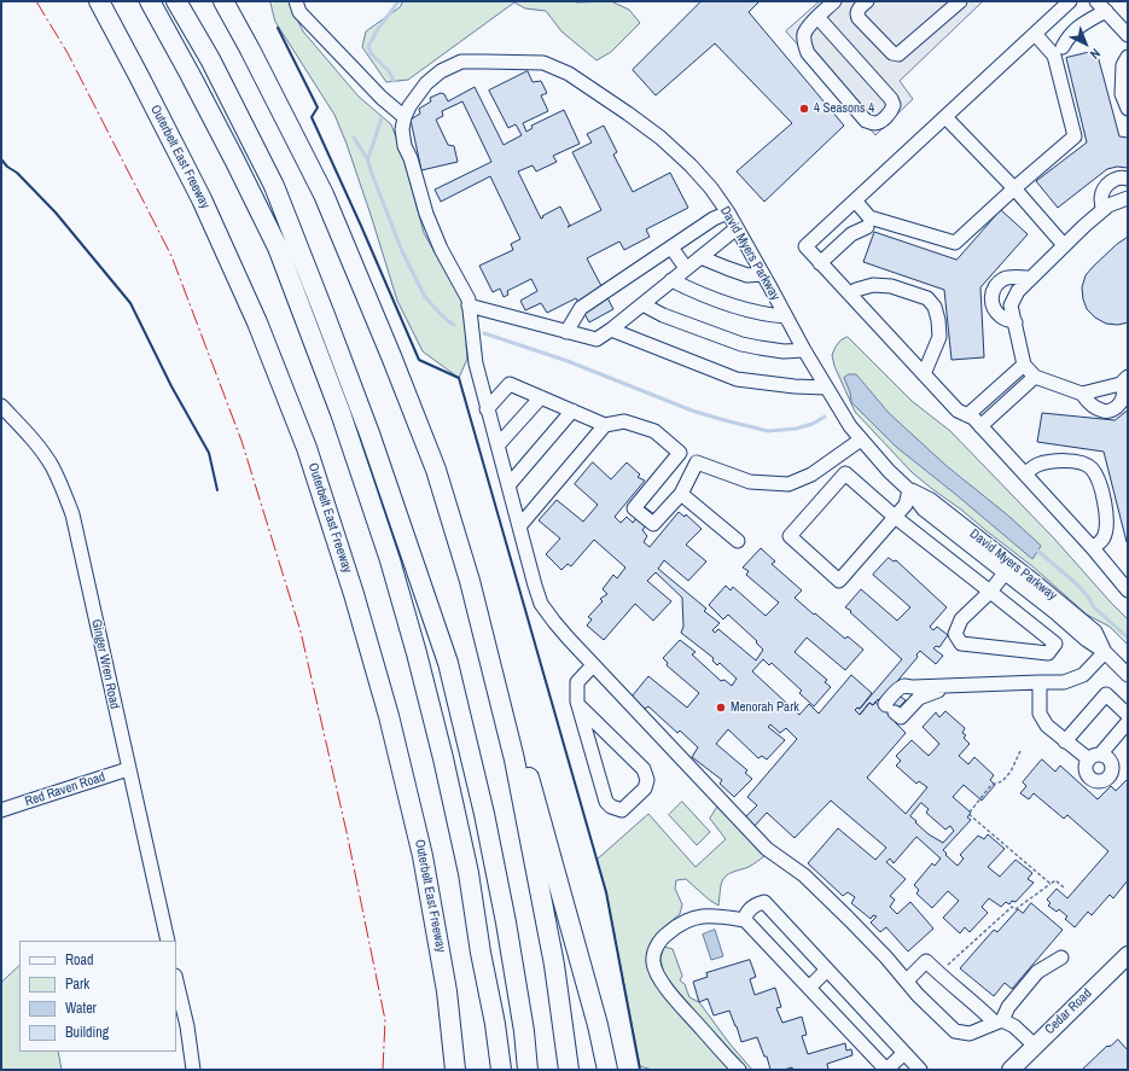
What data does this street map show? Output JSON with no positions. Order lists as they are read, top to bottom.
{
  "streets": {
    "highway": ["Outerbelt East Freeway"],
    "main road": ["Cedar Road"],
    "street": ["David Myers Parkway", "Ginger Wren Road", "Red Raven Road"]
  },
  "crossings": [
    ["Ginger Wren Road", "Red Raven Road"]
  ],
  "places": ["4 Seasons 4", "Menorah Park"],
  "legend": [
    "Road",
    "Park",
    "Water",
    "Building"
  ],
  "north": "bottom right"
}
